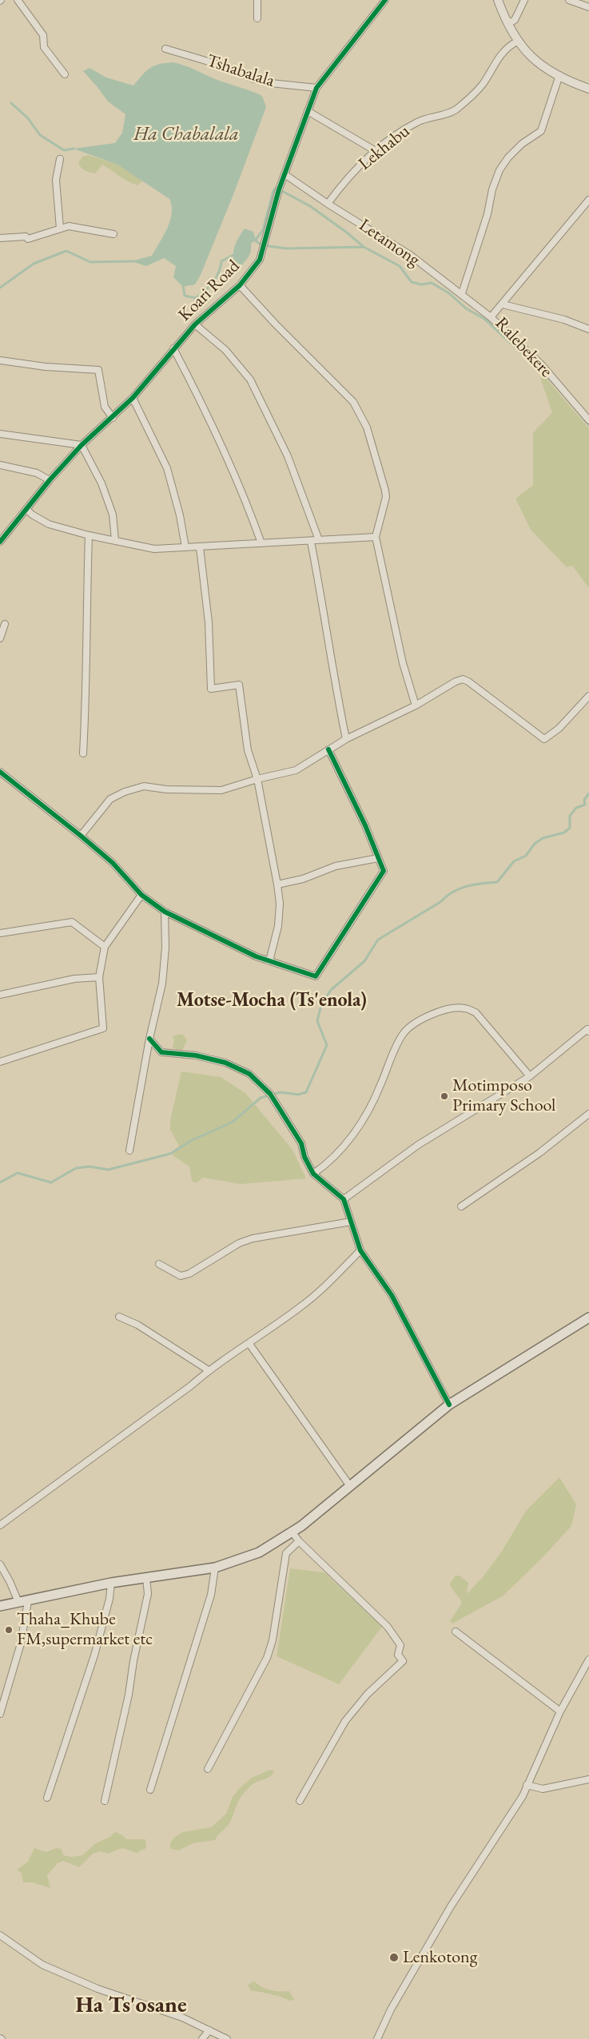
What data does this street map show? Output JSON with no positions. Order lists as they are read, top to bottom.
{
  "streets": {
    "street": [
      "Tshabalala",
      "Lekhabu",
      "Letamong",
      "Koari Road",
      "Ralebekere"
    ]
  },
  "crossings": [
    ["Tshabalala", "Koari Road"],
    ["Lekhabu", "Letamong"],
    ["Letamong", "Koari Road"],
    ["Letamong", "Ralebekere"]
  ],
  "districts": ["Motse-Mocha (Ts'enola)", "Ha Ts'osane"],
  "water": ["Ha Chabalala"],
  "places": ["Motimposo Primary School", "Thaha_Khube FM,supermarket etc", "Lenkotong"]
}
